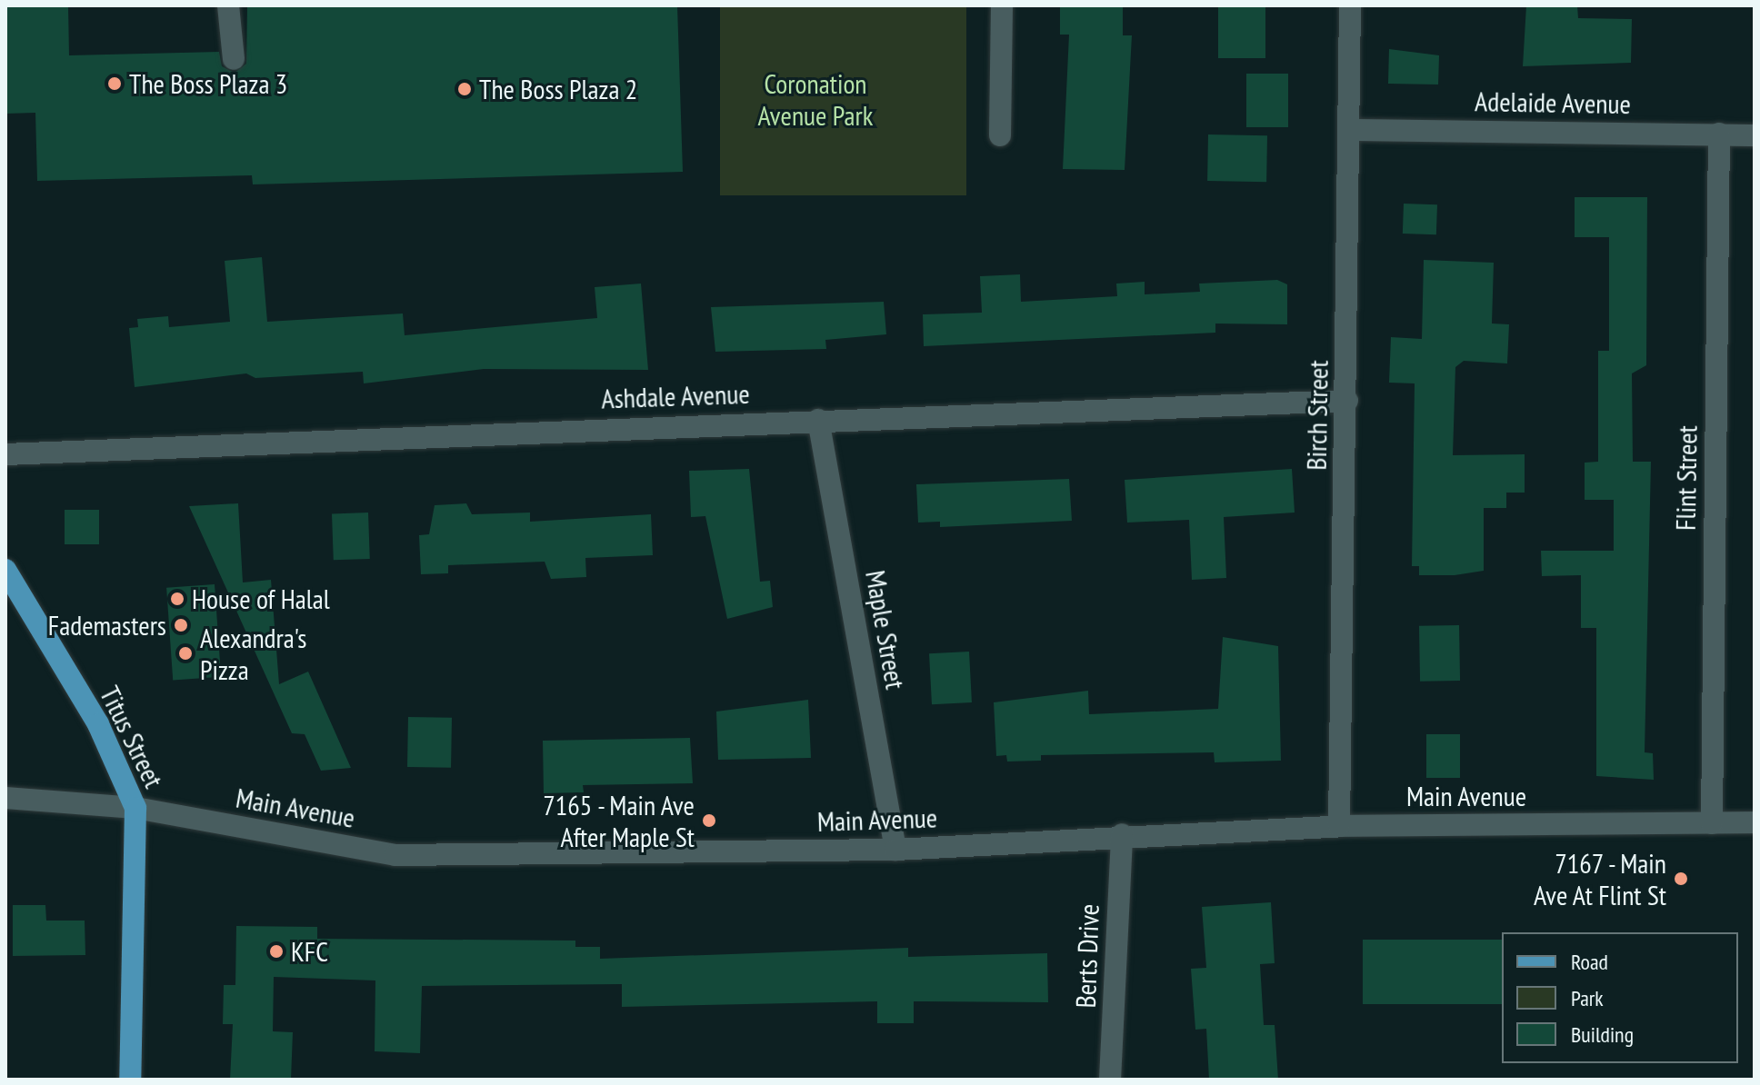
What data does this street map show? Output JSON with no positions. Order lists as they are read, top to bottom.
{
  "streets": {
    "main road": ["Titus Street"],
    "street": [
      "Adelaide Avenue",
      "Ashdale Avenue",
      "Birch Street",
      "Flint Street",
      "Maple Street",
      "Main Avenue",
      "Berts Drive"
    ]
  },
  "crossings": [
    ["Adelaide Avenue", "Birch Street"],
    ["Adelaide Avenue", "Flint Street"],
    ["Ashdale Avenue", "Birch Street"],
    ["Ashdale Avenue", "Maple Street"],
    ["Birch Street", "Main Avenue"],
    ["Flint Street", "Main Avenue"],
    ["Maple Street", "Main Avenue"],
    ["Titus Street", "Main Avenue"],
    ["Main Avenue", "Berts Drive"]
  ],
  "parks": ["Coronation Avenue Park"],
  "places": [
    "The Boss Plaza 3",
    "The Boss Plaza 2",
    "House of Halal",
    "Fademasters",
    "Alexandra's Pizza",
    "7165 - Main Ave After Maple St",
    "7167 - Main Ave At Flint St",
    "KFC"
  ],
  "legend": ["Road", "Park", "Building"]
}
